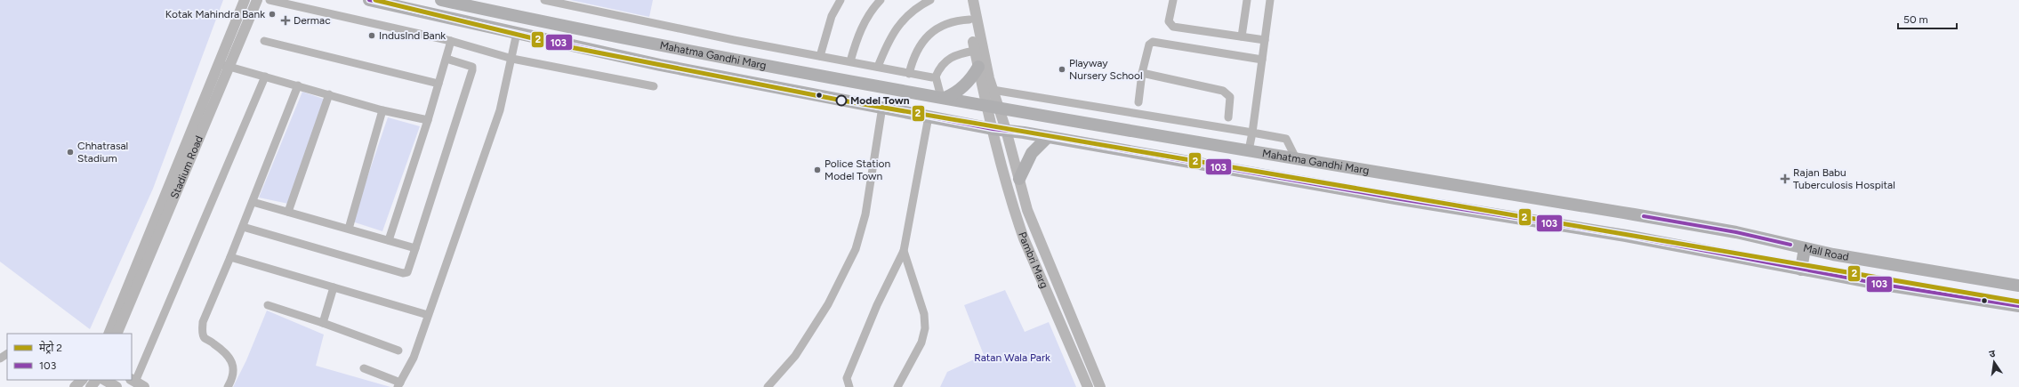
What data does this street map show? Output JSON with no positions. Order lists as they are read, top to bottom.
{
  "streets": {
    "main road": ["Mahatma Gandhi Marg", "Mall Road"],
    "street": ["Stadium Road", "Pambri Marg"]
  },
  "crossings": [
    ["Mahatma Gandhi Marg", "Mall Road"],
    ["Mahatma Gandhi Marg", "Pambri Marg"]
  ],
  "parks": ["Ratan Wala Park"],
  "places": {
    "other": [
      "Kotak Mahindra Bank",
      "IndusInd Bank",
      "Playway Nursery School",
      "Model Town",
      "Chhatrasal Stadium",
      "Police Station Model Town"
    ],
    "health": ["Dermac", "Rajan Babu Tuberculosis Hospital"]
  },
  "lines": ["metro line 2", "transit line 103"],
  "legend": ["मेट्रो 2", "103"],
  "scale_bar": "50 m",
  "north": "top"
}
